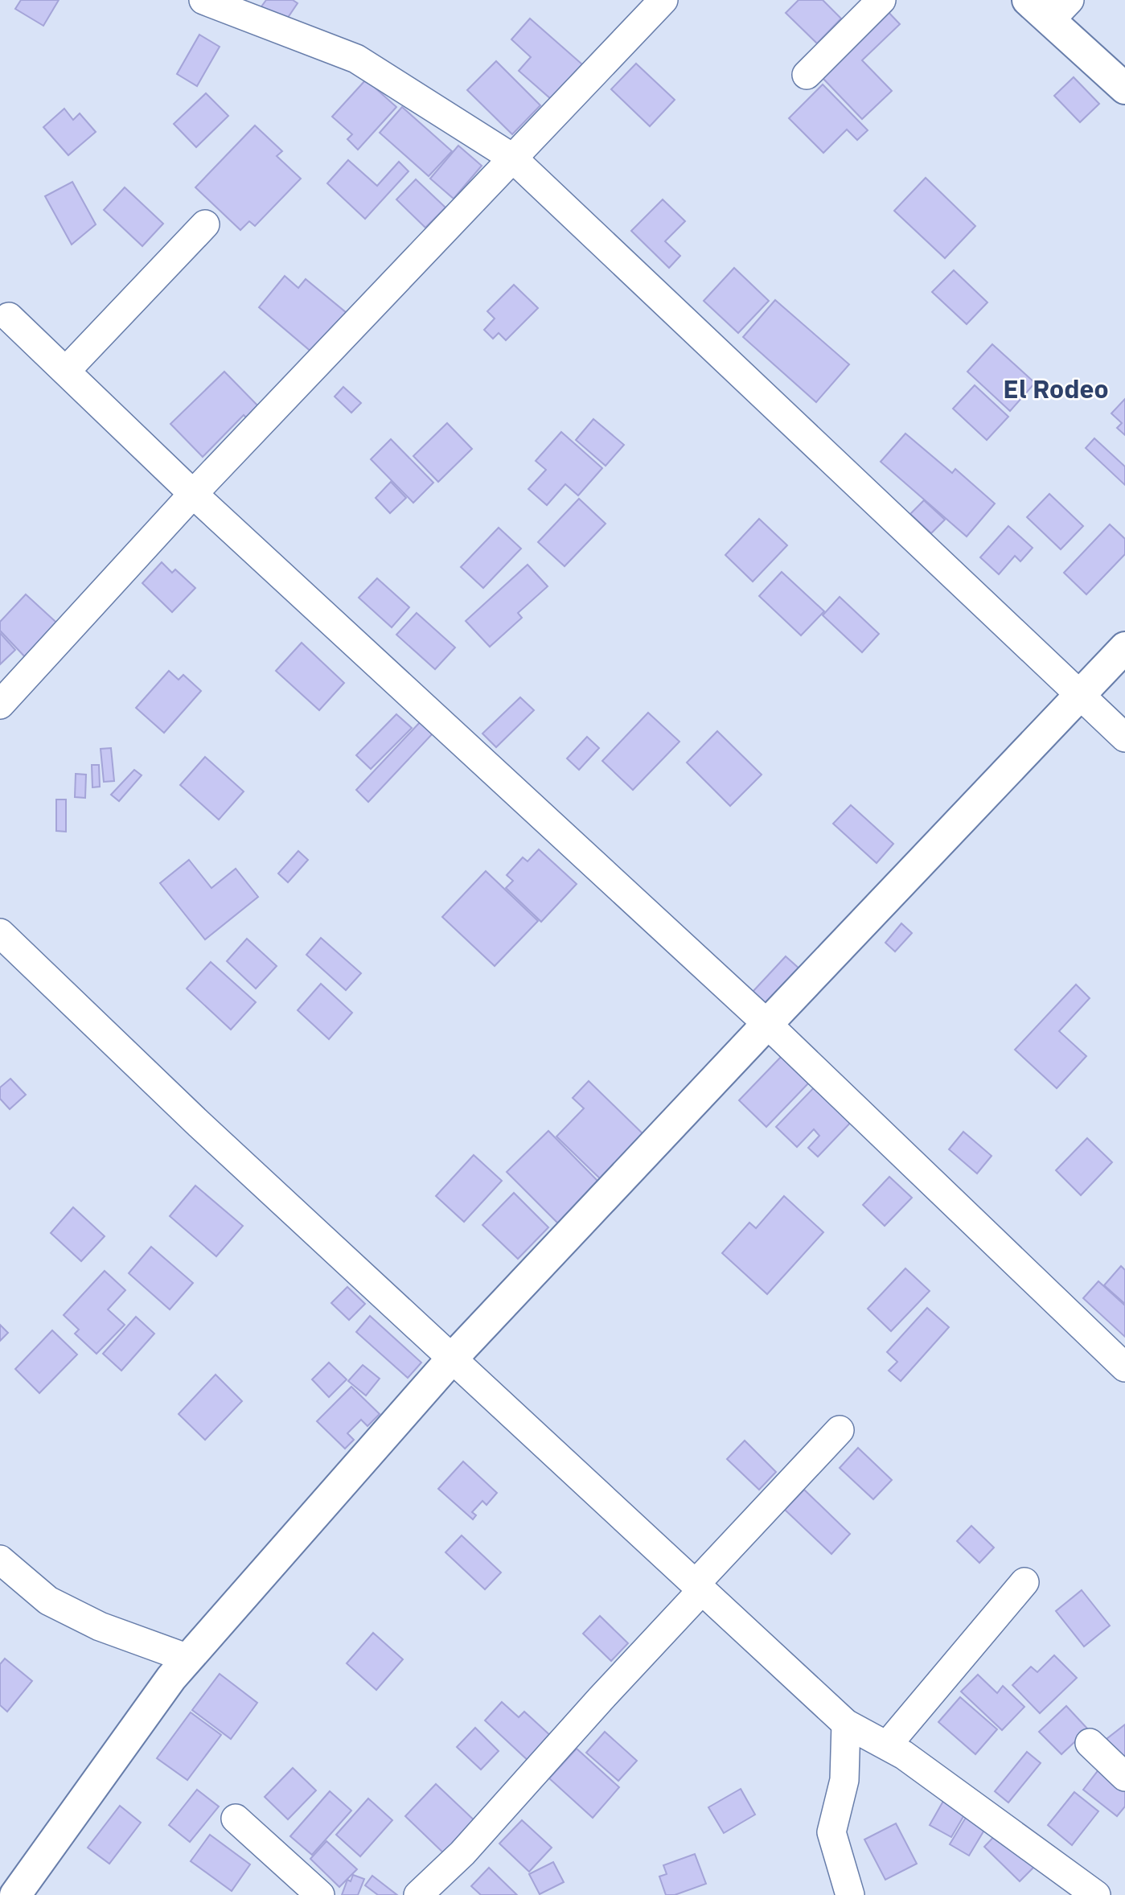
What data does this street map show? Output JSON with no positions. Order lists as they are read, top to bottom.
{
  "districts": ["El Rodeo"]
}
